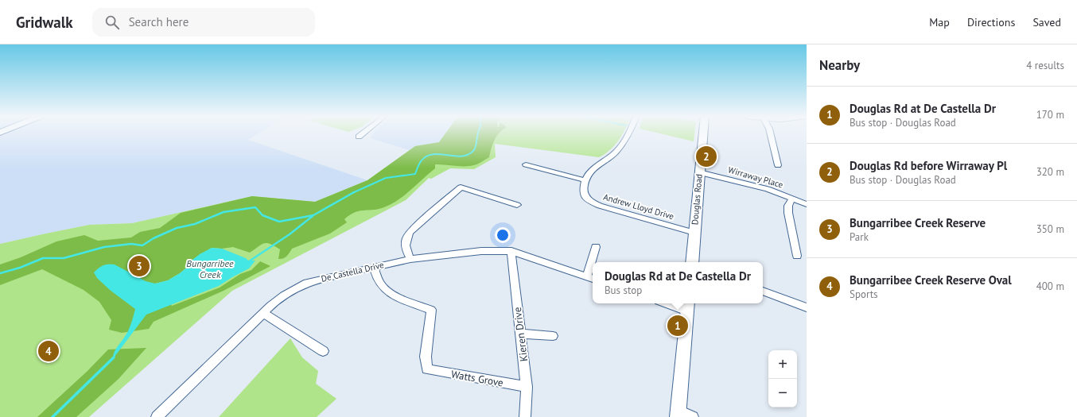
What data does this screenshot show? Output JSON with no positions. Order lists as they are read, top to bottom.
{
  "streets": {
    "street": [
      "Wirraway Place",
      "Douglas Road",
      "Andrew Lloyd Drive",
      "De Castella Drive",
      "Kieren Drive",
      "Watts Grove"
    ]
  },
  "crossings": [
    ["Wirraway Place", "Douglas Road"],
    ["Douglas Road", "Andrew Lloyd Drive"],
    ["De Castella Drive", "Kieren Drive"],
    ["De Castella Drive", "Watts Grove"],
    ["Kieren Drive", "Watts Grove"]
  ],
  "water": ["Bungarribee Creek"],
  "page": {
    "header": "Gridwalk",
    "search": "Search here",
    "nav": ["Map", "Directions", "Saved"],
    "heading": ["Nearby", "4 results"],
    "list": [
      {
        "mark": "1",
        "name": "Douglas Rd at De Castella Dr",
        "note": "Bus stop · Douglas Road",
        "value": "170 m"
      },
      {
        "mark": "2",
        "name": "Douglas Rd before Wirraway Pl",
        "note": "Bus stop · Douglas Road",
        "value": "320 m"
      },
      {
        "mark": "3",
        "name": "Bungarribee Creek Reserve",
        "note": "Park",
        "value": "350 m"
      },
      {
        "mark": "4",
        "name": "Bungarribee Creek Reserve Oval",
        "note": "Sports",
        "value": "400 m"
      }
    ],
    "pins": [
      "2",
      "3",
      "1",
      "4"
    ],
    "popup": ["Douglas Rd at De Castella Dr", "Bus stop"],
    "map_buttons": ["+", "−"]
  }
}
